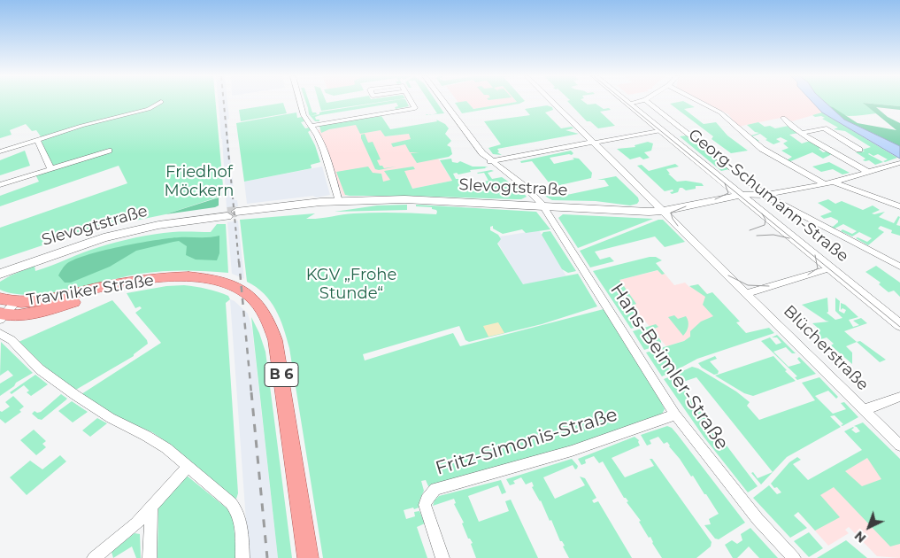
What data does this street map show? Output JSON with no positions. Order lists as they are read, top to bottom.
{
  "streets": {
    "main road": [
      "Slevogtstraße",
      "Georg-Schumann-Straße",
      "Travniker Straße",
      "B 6"
    ],
    "street": ["Blücherstraße", "Hans-Beimler-Straße", "Fritz-Simonis-Straße"]
  },
  "crossings": [
    ["Slevogtstraße", "Georg-Schumann-Straße"],
    ["Slevogtstraße", "Blücherstraße"],
    ["Slevogtstraße", "Hans-Beimler-Straße"],
    ["Hans-Beimler-Straße", "Fritz-Simonis-Straße"]
  ],
  "parks": ["Friedhof Möckern", "KGV „Frohe Stunde“"],
  "north": "bottom left"
}
